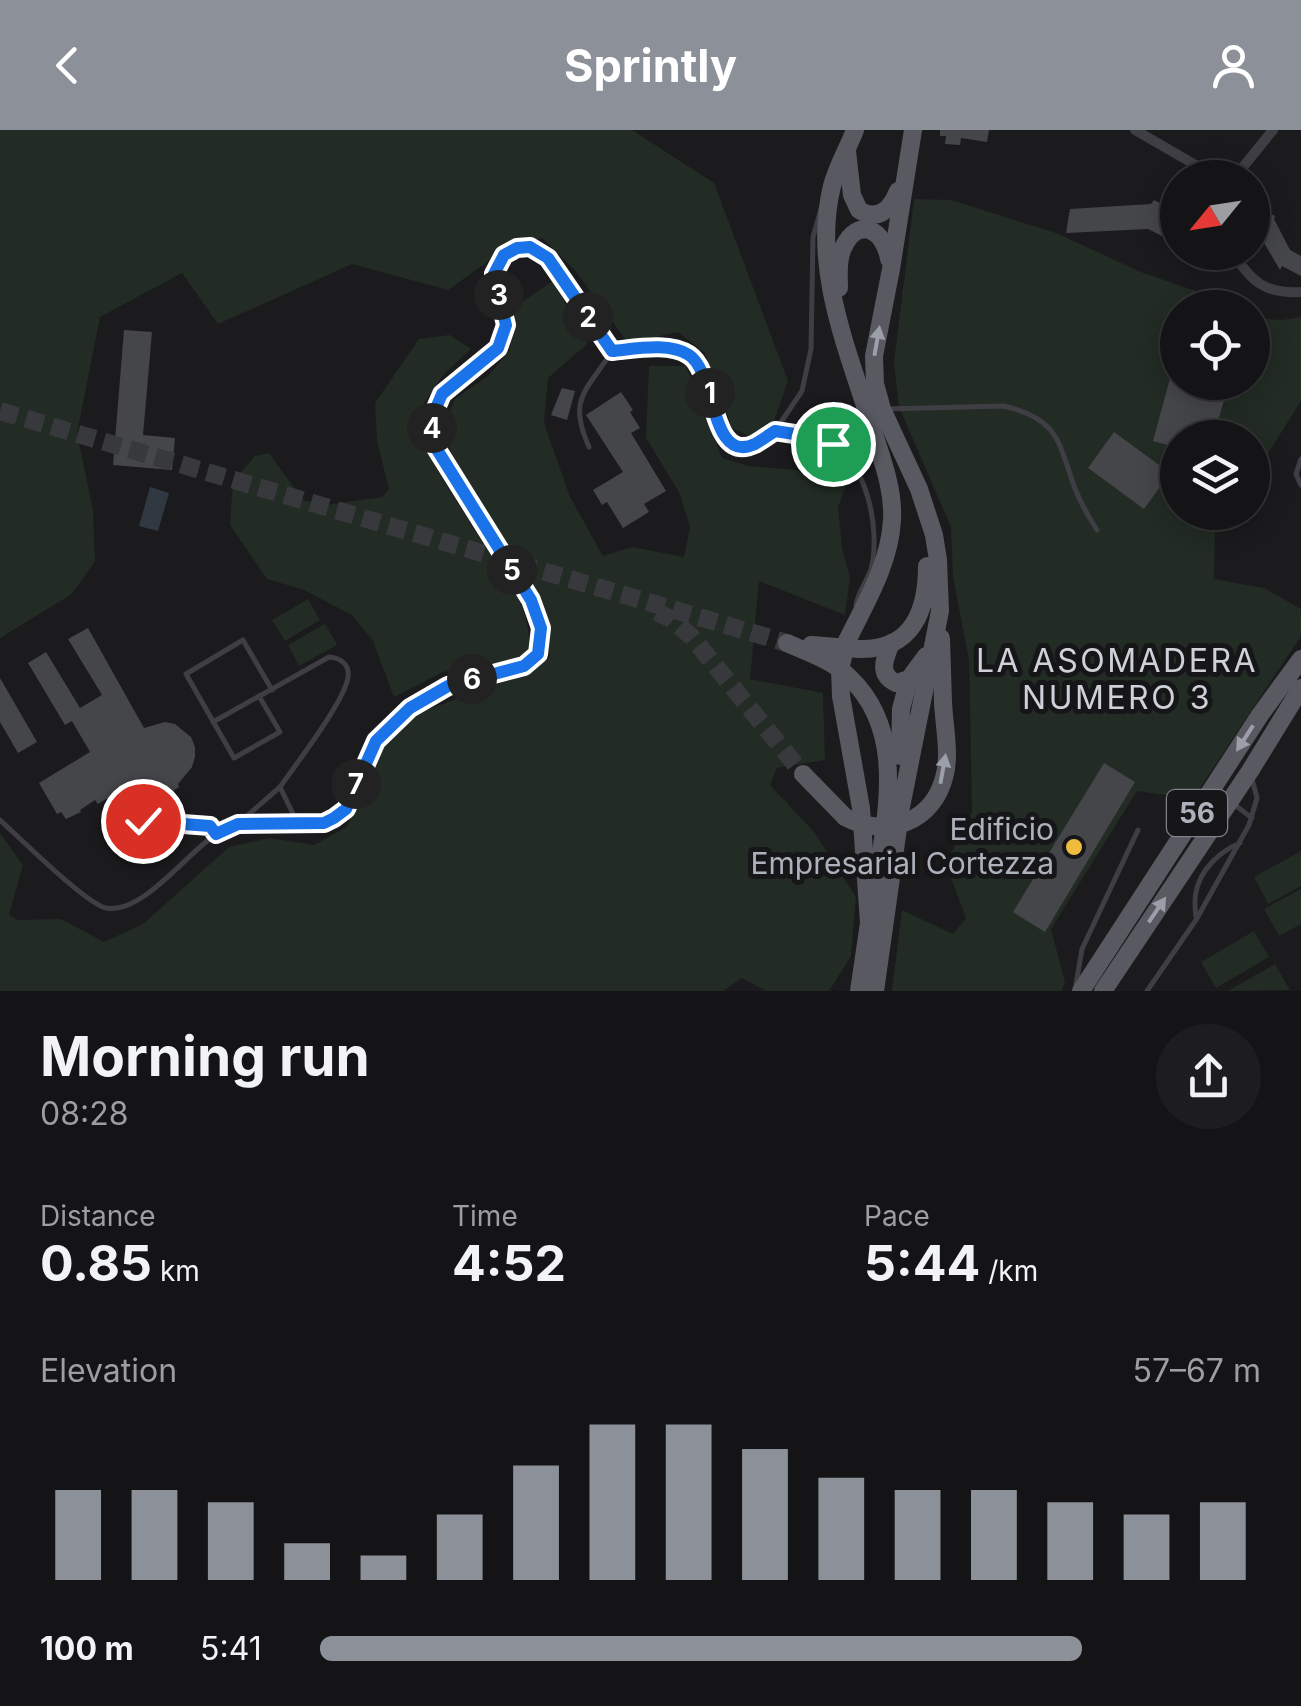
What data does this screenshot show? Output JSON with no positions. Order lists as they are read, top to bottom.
{
  "streets": {
    "main road": ["56"]
  },
  "districts": ["LA ASOMADERA NUMERO 3"],
  "places": ["Edificio Empresarial Cortezza"],
  "north": "bottom left",
  "page": {
    "header": "Sprintly",
    "pins": [
      "3",
      "2",
      "1",
      "4",
      "5",
      "6",
      "7"
    ],
    "heading": ["Morning run", "08:28"],
    "stats": [
      ["Distance", "0.85 km"],
      ["Time", "4:52"],
      ["Pace", "5:44 /km"]
    ],
    "chart": ["Elevation", "57–67 m"],
    "list": [
      {
        "name": "100 m",
        "note": "5:41"
      }
    ]
  }
}
